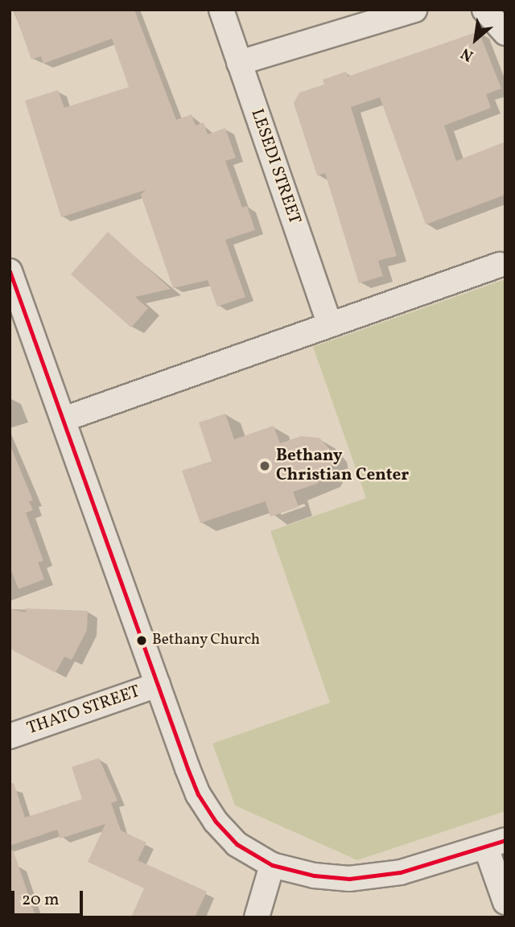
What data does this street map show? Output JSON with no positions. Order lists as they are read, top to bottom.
{
  "streets": {
    "street": ["LESEDI STREET", "THATO STREET"]
  },
  "places": ["Bethany Christian Center", "Bethany Church"],
  "scale_bar": "20 m",
  "north": "bottom left"
}
